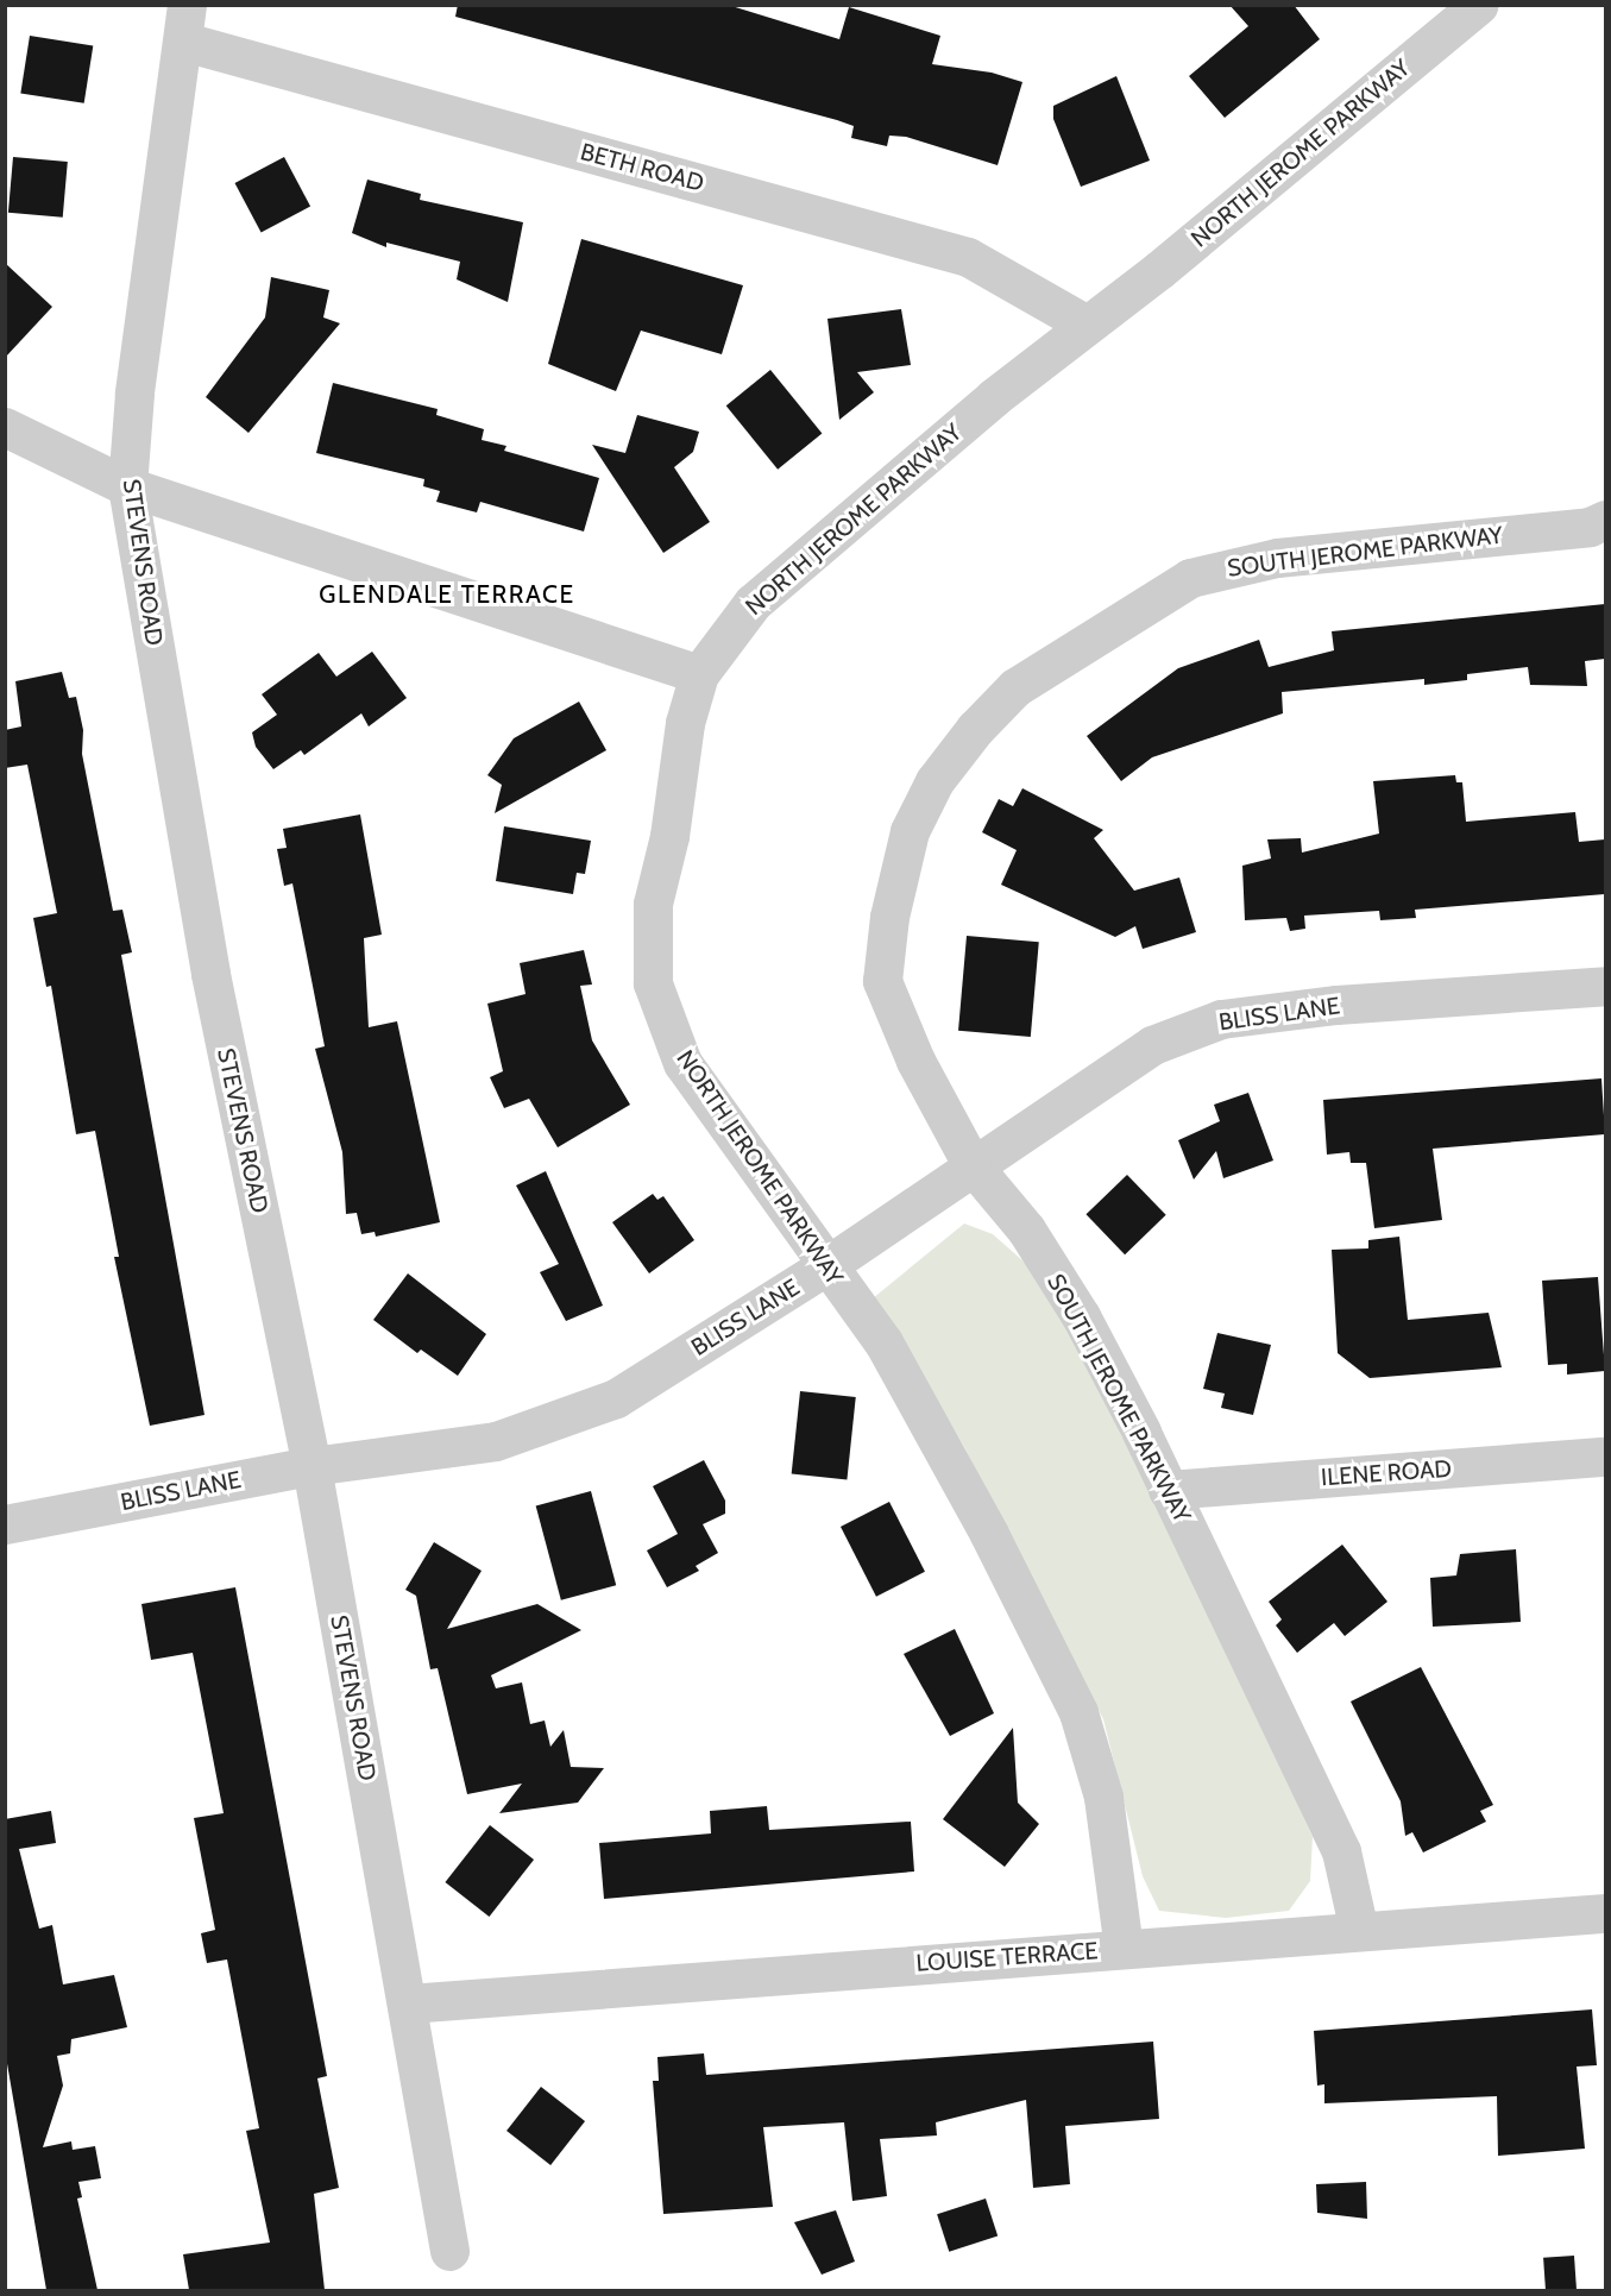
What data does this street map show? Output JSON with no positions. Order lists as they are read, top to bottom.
{
  "streets": {
    "street": [
      "NORTH JEROME PARKWAY",
      "BETH ROAD",
      "SOUTH JEROME PARKWAY",
      "STEVENS ROAD",
      "BLISS LANE",
      "ILENE ROAD",
      "LOUISE TERRACE"
    ]
  },
  "crossings": [
    ["NORTH JEROME PARKWAY", "BETH ROAD"],
    ["NORTH JEROME PARKWAY", "BLISS LANE"],
    ["NORTH JEROME PARKWAY", "LOUISE TERRACE"],
    ["BETH ROAD", "STEVENS ROAD"],
    ["SOUTH JEROME PARKWAY", "BLISS LANE"],
    ["SOUTH JEROME PARKWAY", "ILENE ROAD"],
    ["SOUTH JEROME PARKWAY", "LOUISE TERRACE"],
    ["STEVENS ROAD", "BLISS LANE"],
    ["STEVENS ROAD", "LOUISE TERRACE"]
  ],
  "districts": ["GLENDALE TERRACE"]
}
